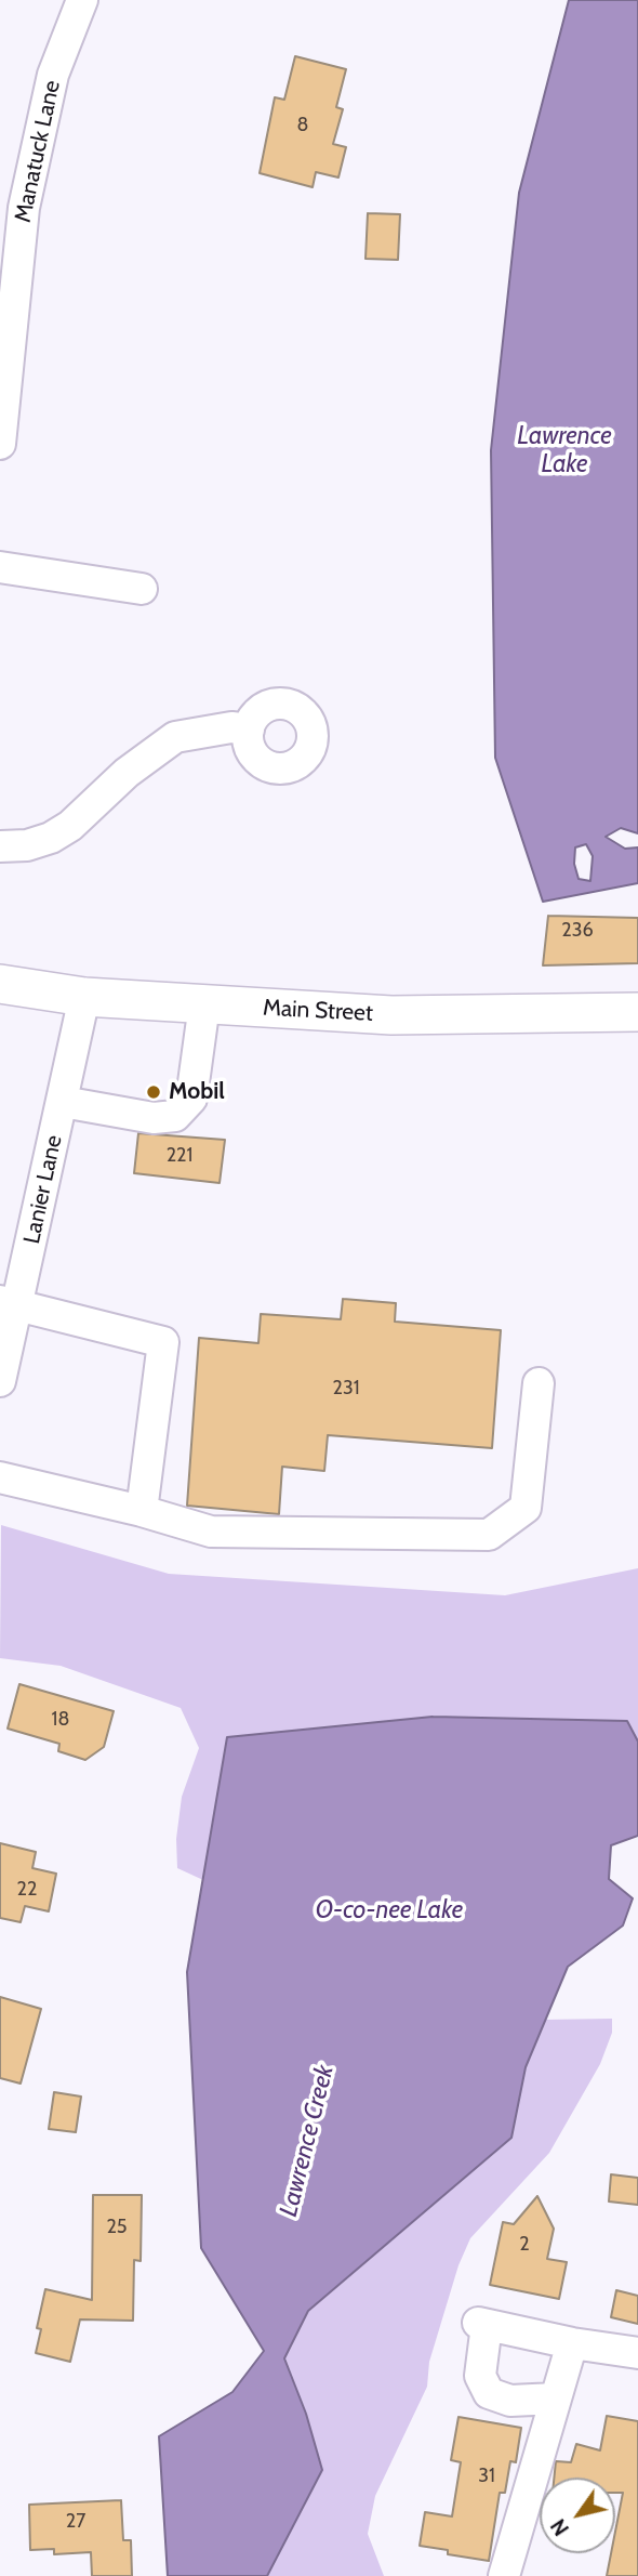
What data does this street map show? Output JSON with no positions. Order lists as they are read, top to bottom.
{
  "streets": {
    "main road": ["Main Street"],
    "street": ["Manatuck Lane", "Lanier Lane"]
  },
  "crossings": [
    ["Main Street", "Lanier Lane"]
  ],
  "water": ["Lawrence Lake", "O-co-nee Lake", "Lawrence Creek"],
  "places": ["Mobil"],
  "house_numbers": [
    "8",
    "236",
    "221",
    "231",
    "18",
    "22",
    "25",
    "2",
    "31",
    "27"
  ],
  "north": "bottom left"
}
